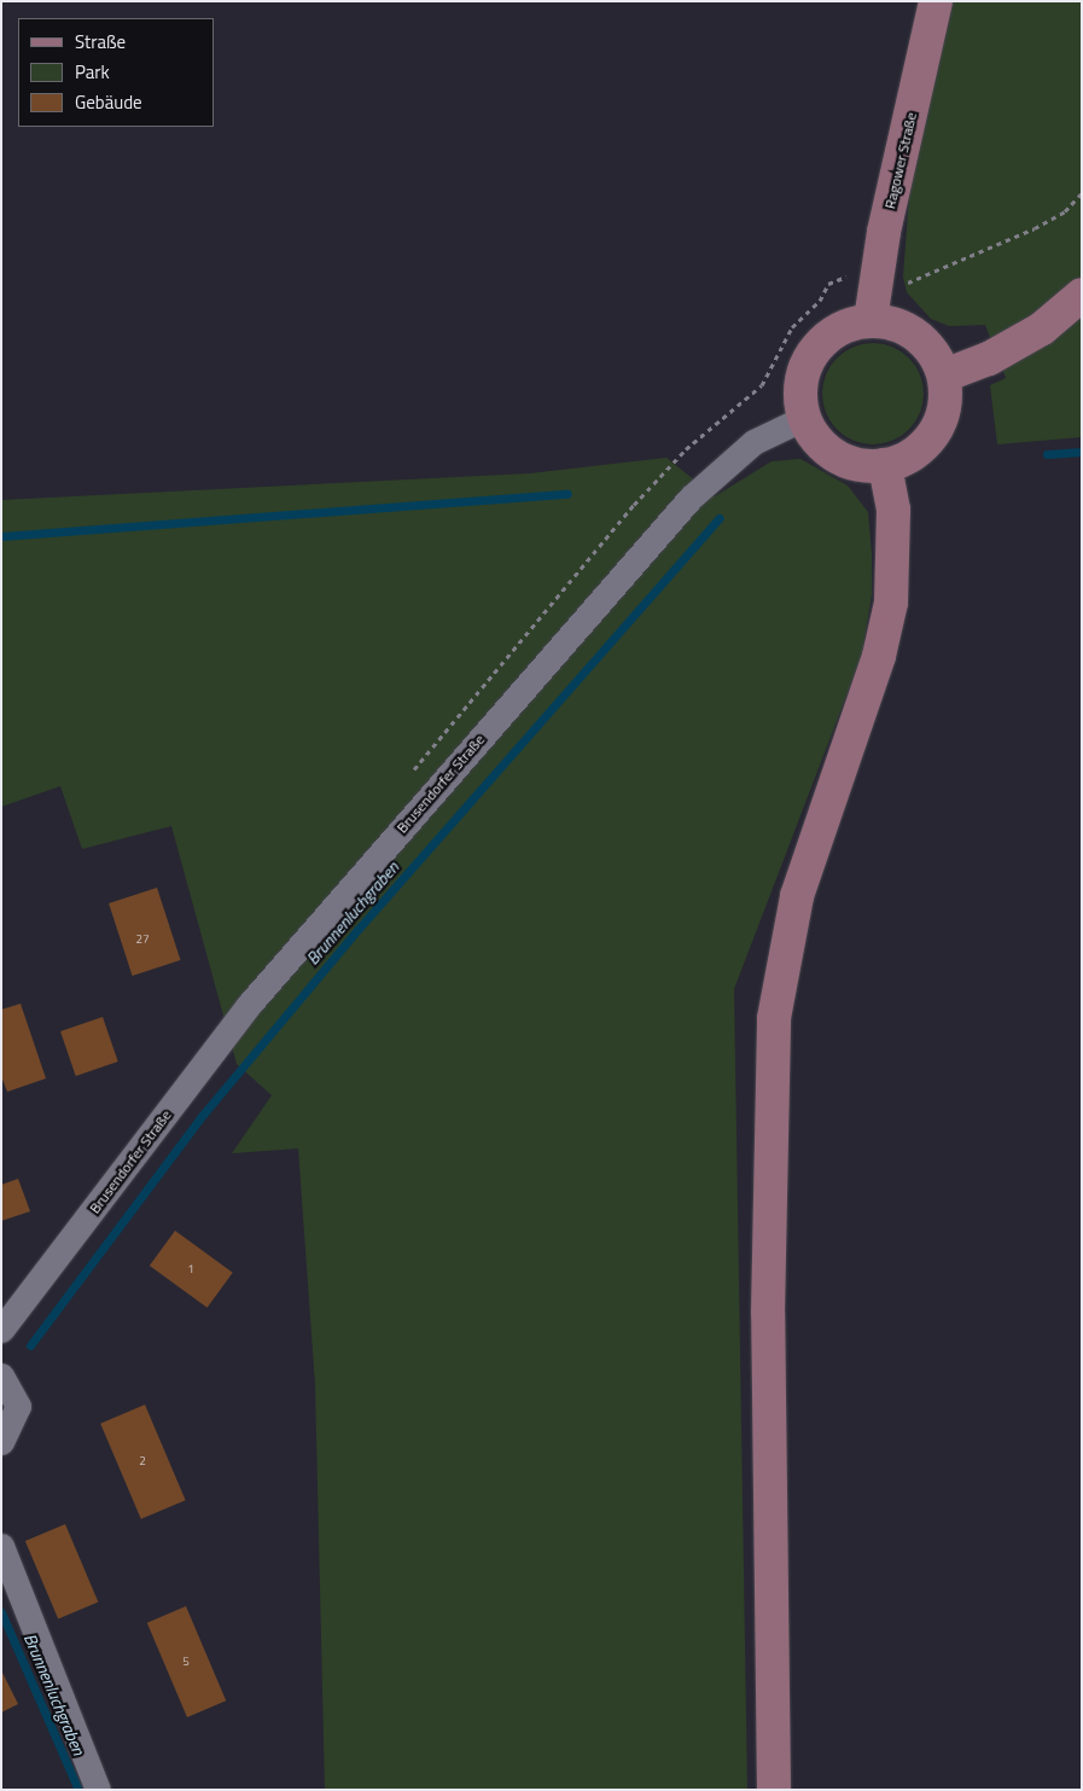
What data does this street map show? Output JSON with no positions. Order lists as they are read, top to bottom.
{
  "streets": {
    "main road": ["Ragower Straße"],
    "street": ["Brusendorfer Straße"]
  },
  "crossings": [
    ["Ragower Straße", "Brusendorfer Straße"]
  ],
  "water": ["Brunnenluchgraben"],
  "house_numbers": [
    "27",
    "1",
    "2",
    "5"
  ],
  "legend": ["Straße", "Park", "Gebäude"]
}
